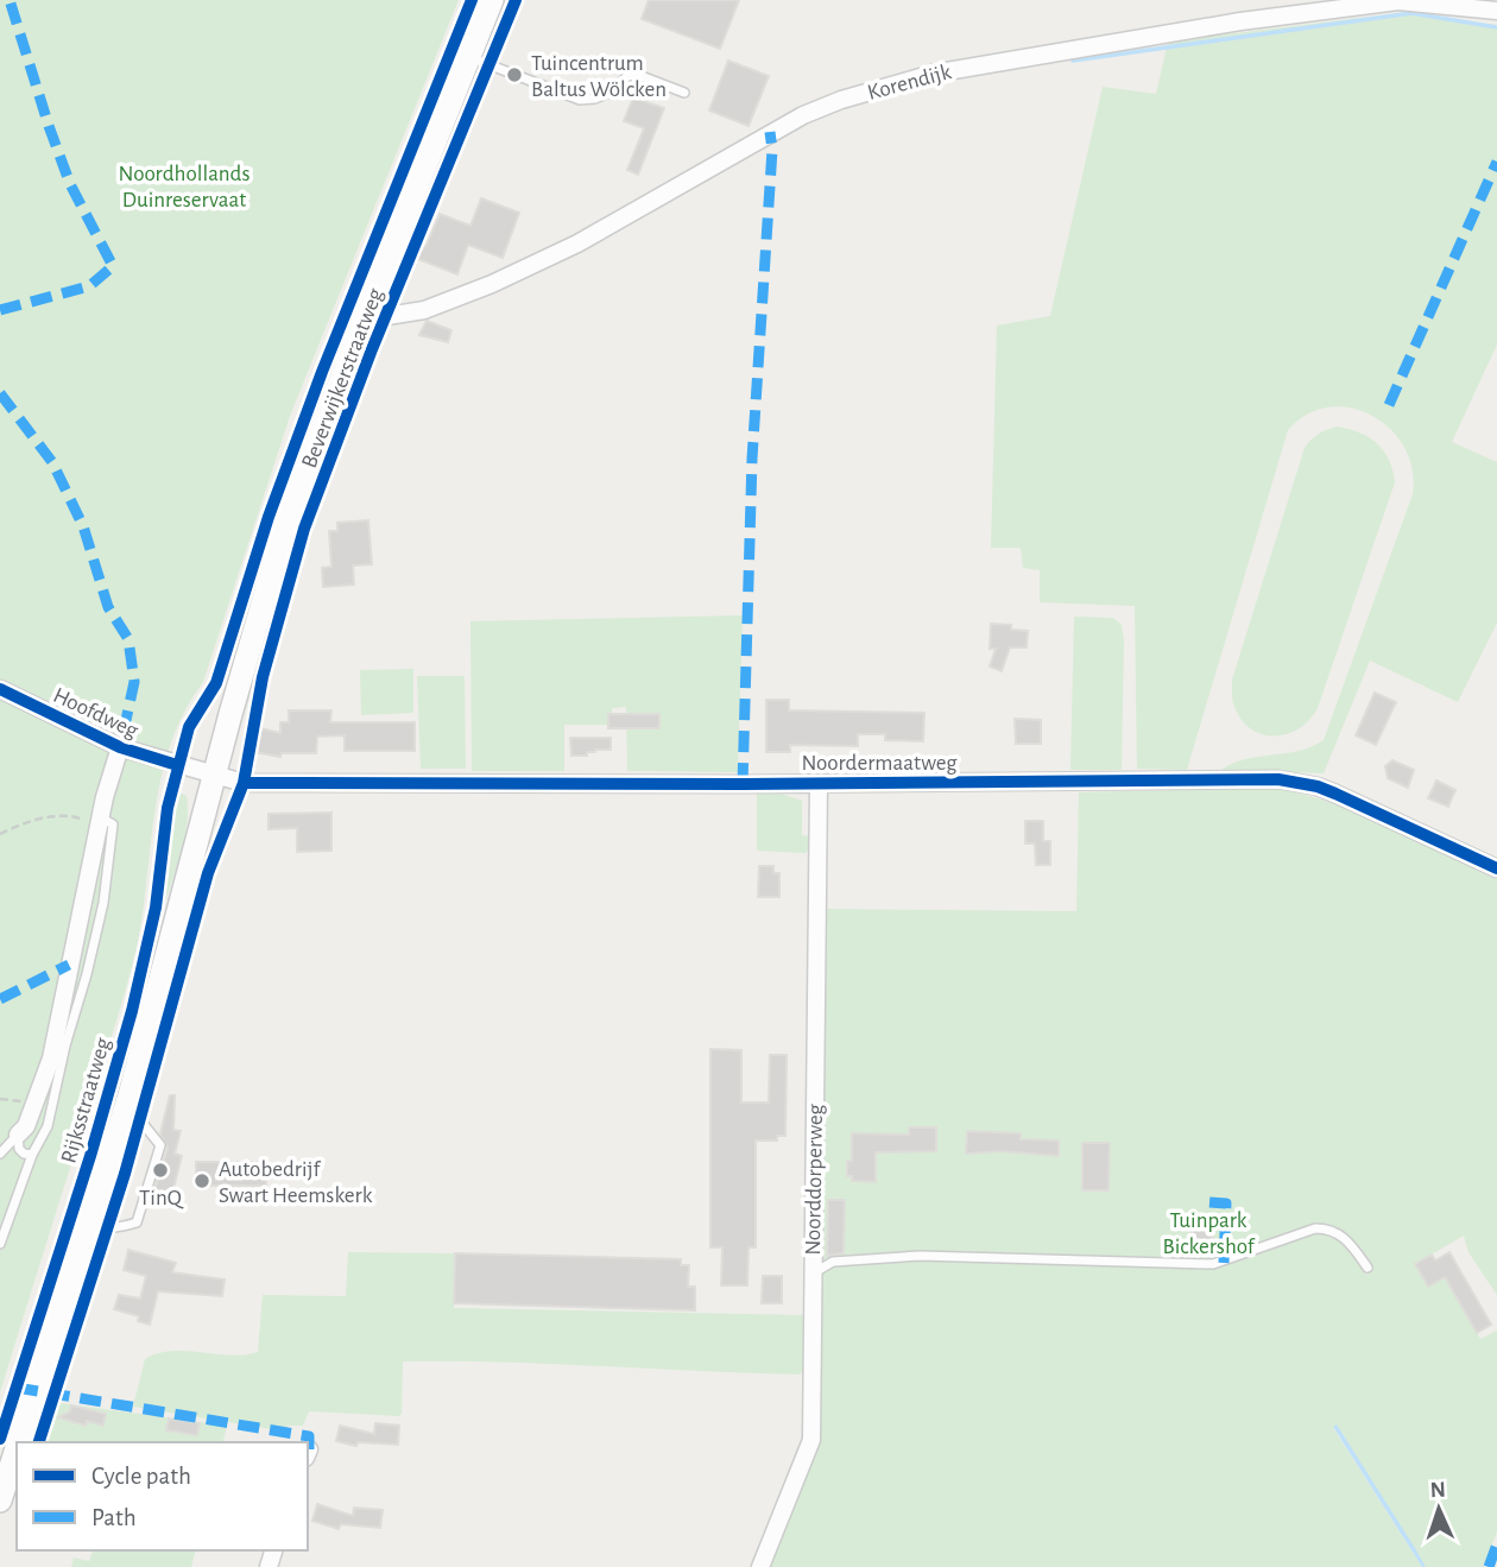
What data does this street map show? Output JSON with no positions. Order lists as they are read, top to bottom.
{
  "streets": {
    "main road": ["Beverwijkerstraatweg", "Rijksstraatweg"],
    "street": [
      "Korendijk",
      "Hoofdweg",
      "Noordermaatweg",
      "Noorddorperweg"
    ]
  },
  "crossings": [
    ["Korendijk", "Beverwijkerstraatweg"],
    ["Beverwijkerstraatweg", "Rijksstraatweg"],
    ["Hoofdweg", "Noordermaatweg"],
    ["Hoofdweg", "Rijksstraatweg"],
    ["Noordermaatweg", "Rijksstraatweg"],
    ["Noordermaatweg", "Noorddorperweg"]
  ],
  "parks": ["Noordhollands Duinreservaat", "Tuinpark Bickershof"],
  "places": ["Tuincentrum Baltus Wölcken", "TinQ", "Autobedrijf Swart Heemskerk"],
  "legend": ["Cycle path", "Path"],
  "north": "top"
}
